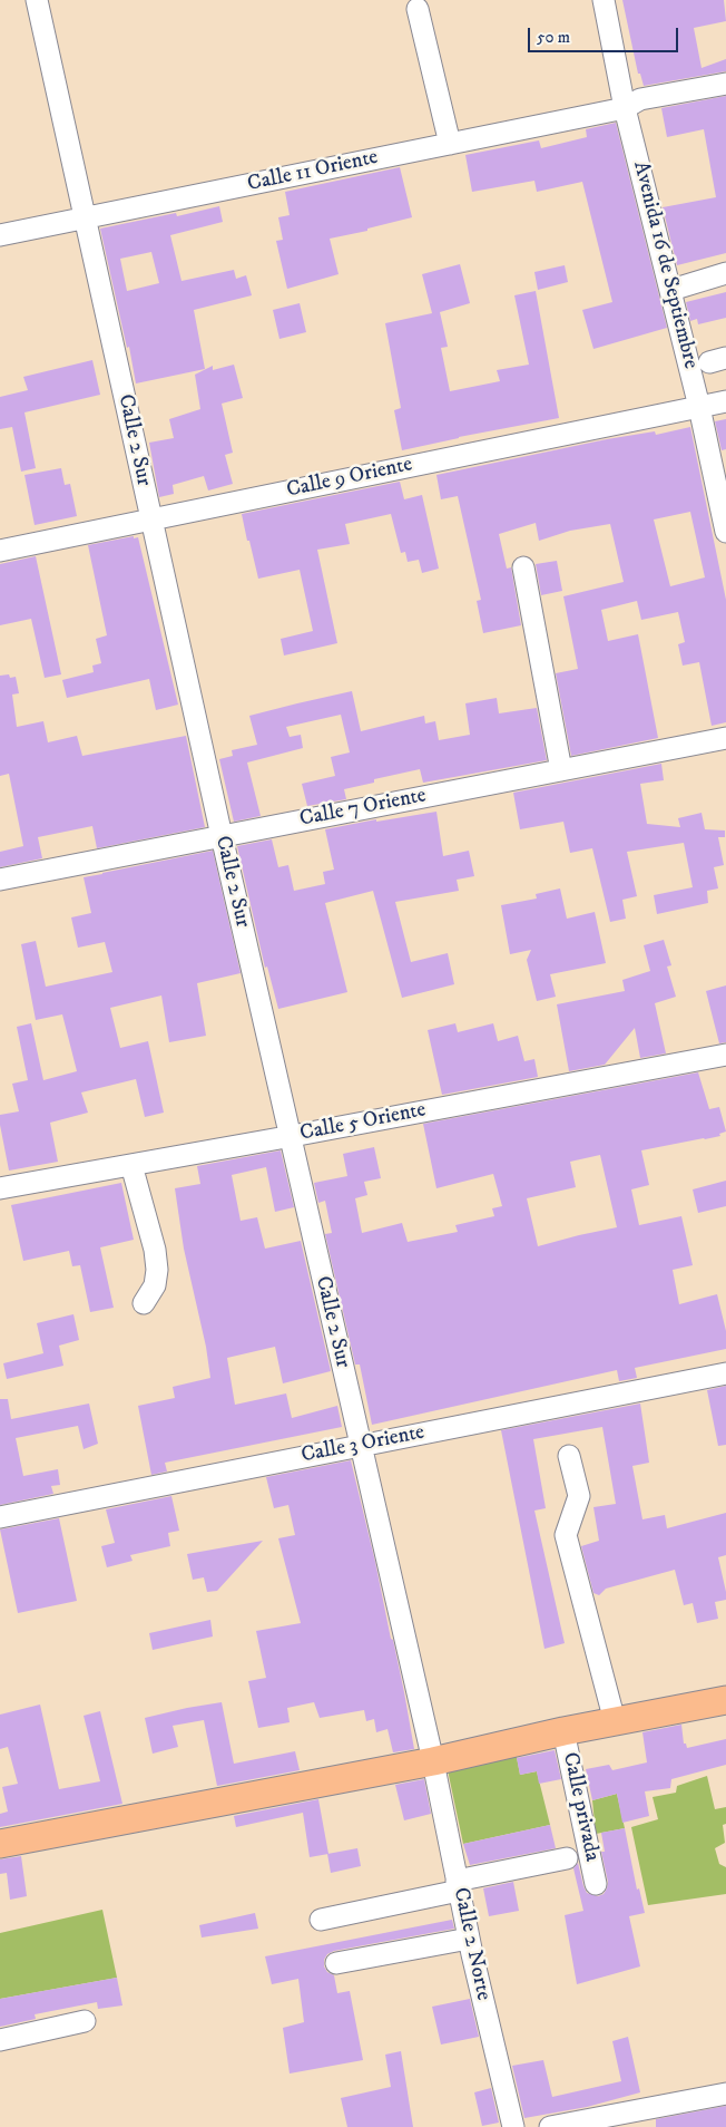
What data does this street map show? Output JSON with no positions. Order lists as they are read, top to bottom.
{
  "streets": {
    "street": [
      "Calle 11 Oriente",
      "Avenida 16 de Septiembre",
      "Calle 2 Sur",
      "Calle 9 Oriente",
      "Calle 7 Oriente",
      "Calle 5 Oriente",
      "Calle 3 Oriente",
      "Calle privada",
      "Calle 2 Norte"
    ]
  },
  "crossings": [
    ["Calle 11 Oriente", "Avenida 16 de Septiembre"],
    ["Calle 11 Oriente", "Calle 2 Sur"],
    ["Avenida 16 de Septiembre", "Calle 9 Oriente"],
    ["Calle 2 Sur", "Calle 9 Oriente"],
    ["Calle 2 Sur", "Calle 7 Oriente"],
    ["Calle 2 Sur", "Calle 5 Oriente"],
    ["Calle 2 Sur", "Calle 3 Oriente"],
    ["Calle 2 Sur", "Calle 2 Norte"],
    ["Calle privada", "Calle 2 Norte"]
  ],
  "scale_bar": "50 m"
}
